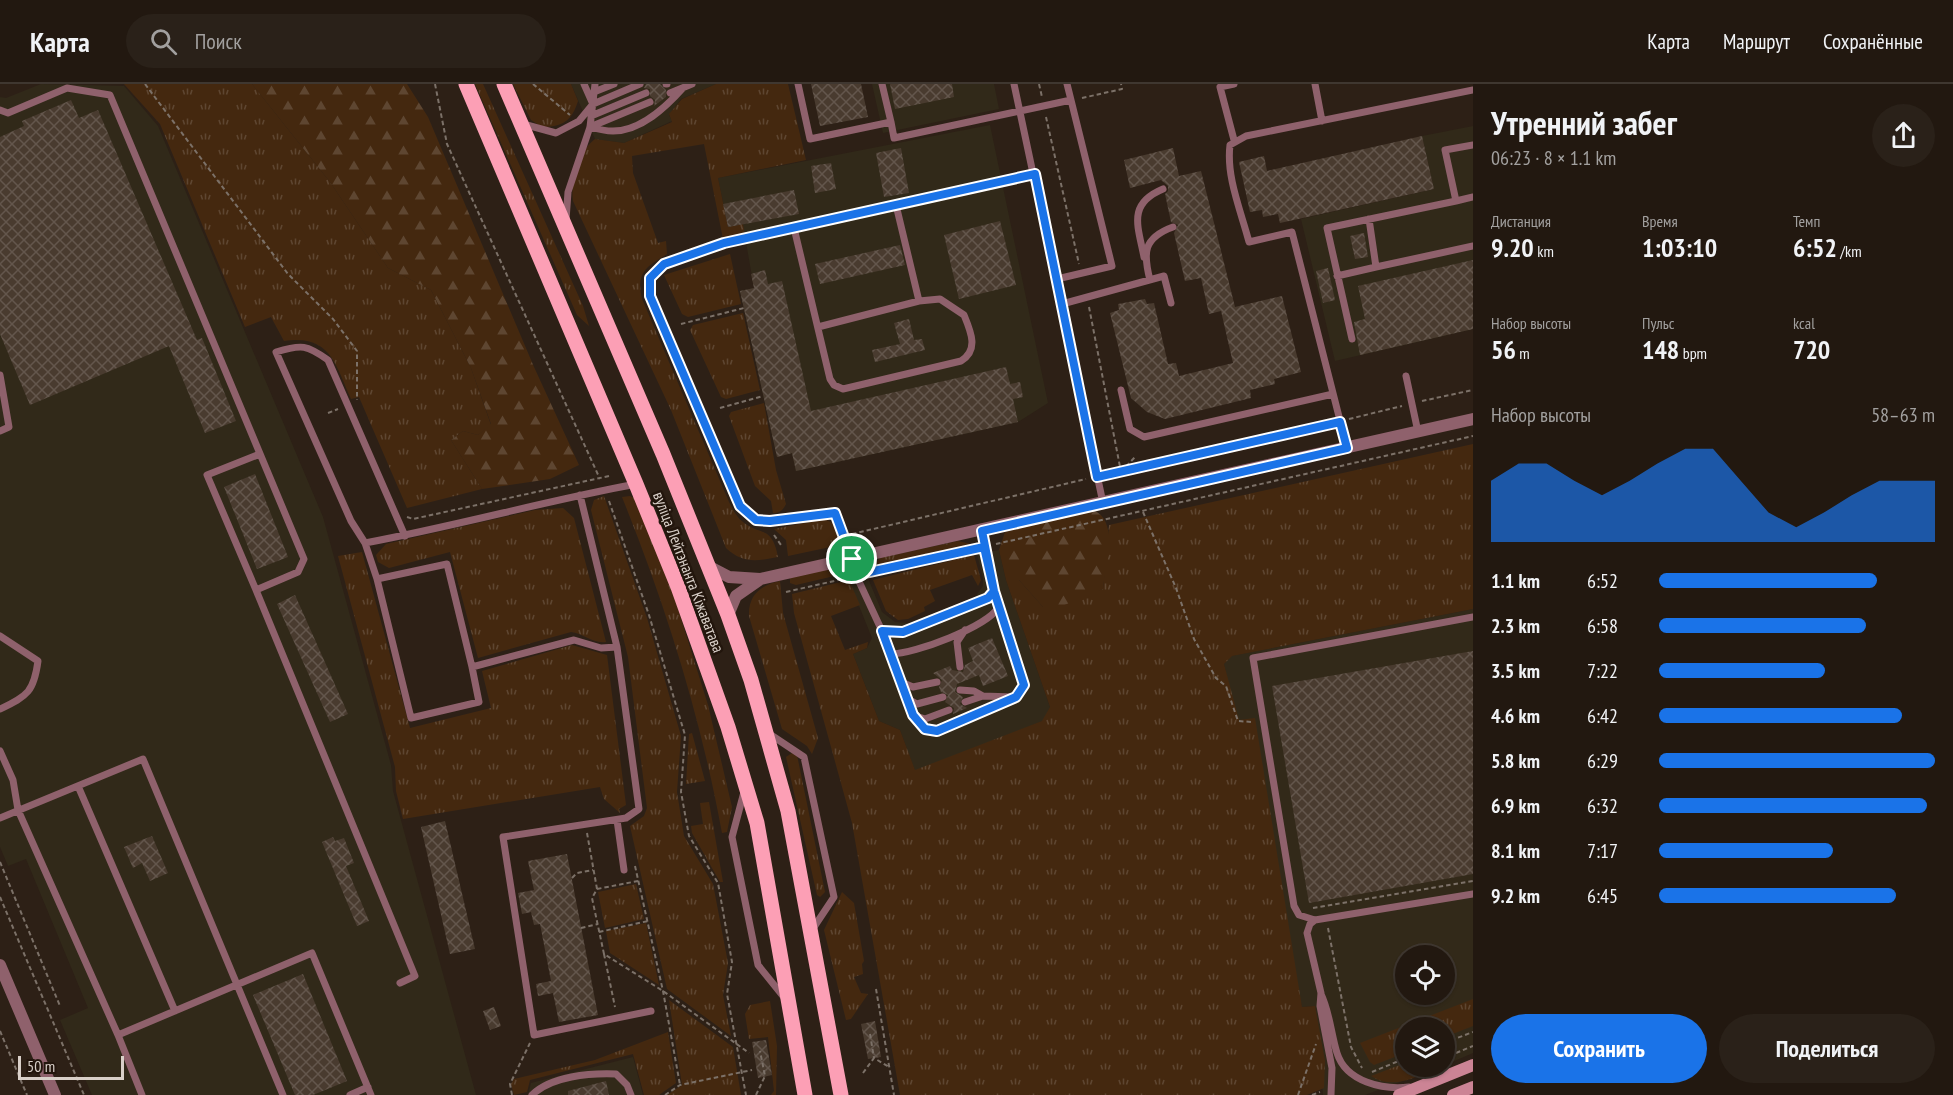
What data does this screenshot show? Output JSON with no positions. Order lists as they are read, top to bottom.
{
  "streets": {
    "main road": ["вуліца Лейтэнанта Кіжаватава"]
  },
  "scale_bar": "50 m",
  "page": {
    "header": "Карта",
    "search": "Поиск",
    "nav": ["Карта", "Маршрут", "Сохранённые"],
    "heading": ["Утренний забег", "06:23 · 8 × 1.1 km"],
    "stats": [
      ["Дистанция", "9.20 km"],
      ["Время", "1:03:10"],
      ["Темп", "6:52 /km"],
      ["Набор высоты", "56 m"],
      ["Пульс", "148 bpm"],
      ["kcal", "720"]
    ],
    "chart": ["Набор высоты", "58–63 m"],
    "list": [
      {
        "name": "1.1 km",
        "note": "6:52"
      },
      {
        "name": "2.3 km",
        "note": "6:58"
      },
      {
        "name": "3.5 km",
        "note": "7:22"
      },
      {
        "name": "4.6 km",
        "note": "6:42"
      },
      {
        "name": "5.8 km",
        "note": "6:29"
      },
      {
        "name": "6.9 km",
        "note": "6:32"
      },
      {
        "name": "8.1 km",
        "note": "7:17"
      },
      {
        "name": "9.2 km",
        "note": "6:45"
      }
    ],
    "buttons": ["Сохранить", "Поделиться"],
    "scale": "50 m"
  }
}
